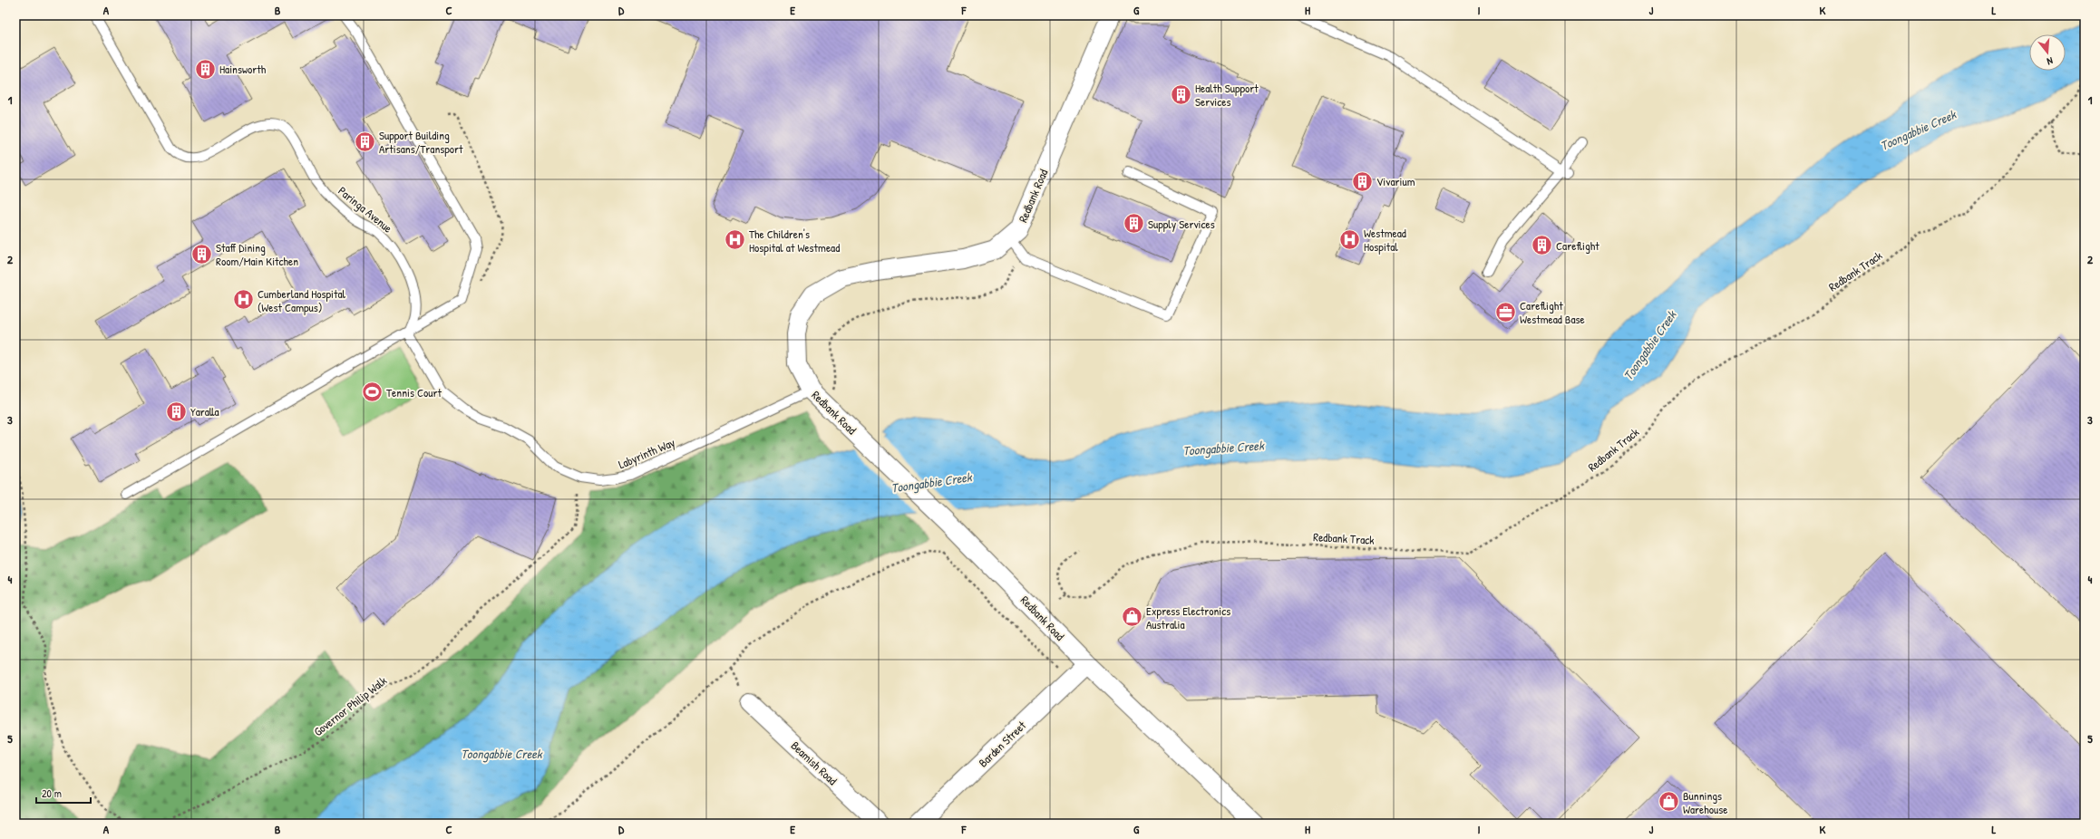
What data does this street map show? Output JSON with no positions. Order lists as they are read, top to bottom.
{
  "streets": {
    "street": ["Redbank Road", "Barden Street", "Beamish Road"],
    "lane": ["Paringa Avenue", "Labyrinth Way"],
    "path": ["Redbank Track", "Governor Philip Walk"]
  },
  "crossings": [
    ["Redbank Road", "Labyrinth Way"],
    ["Redbank Road", "Barden Street"],
    ["Paringa Avenue", "Labyrinth Way"],
    ["Labyrinth Way", "Governor Philip Walk"]
  ],
  "water": ["Toongabbie Creek"],
  "places": {
    "building": [
      "Hainsworth",
      "Health Support Services",
      "Support Building Artisans/Transport",
      "Vivarium",
      "Supply Services",
      "Careflight",
      "Staff Dining Room/Main Kitchen",
      "Yaralla"
    ],
    "hospital": ["Westmead Hospital", "The Children's Hospital at Westmead", "Cumberland Hospital (West Campus)"],
    "office": ["Careflight Westmead Base"],
    "sports": ["Tennis Court"],
    "shop": ["Express Electronics Australia", "Bunnings Warehouse"]
  },
  "scale_bar": "20 m",
  "north": "bottom",
  "grid": {
    "columns": [
      "A",
      "B",
      "C",
      "D",
      "E",
      "F",
      "G",
      "H",
      "I",
      "J",
      "K",
      "L"
    ],
    "rows": [
      "1",
      "2",
      "3",
      "4",
      "5"
    ]
  }
}
